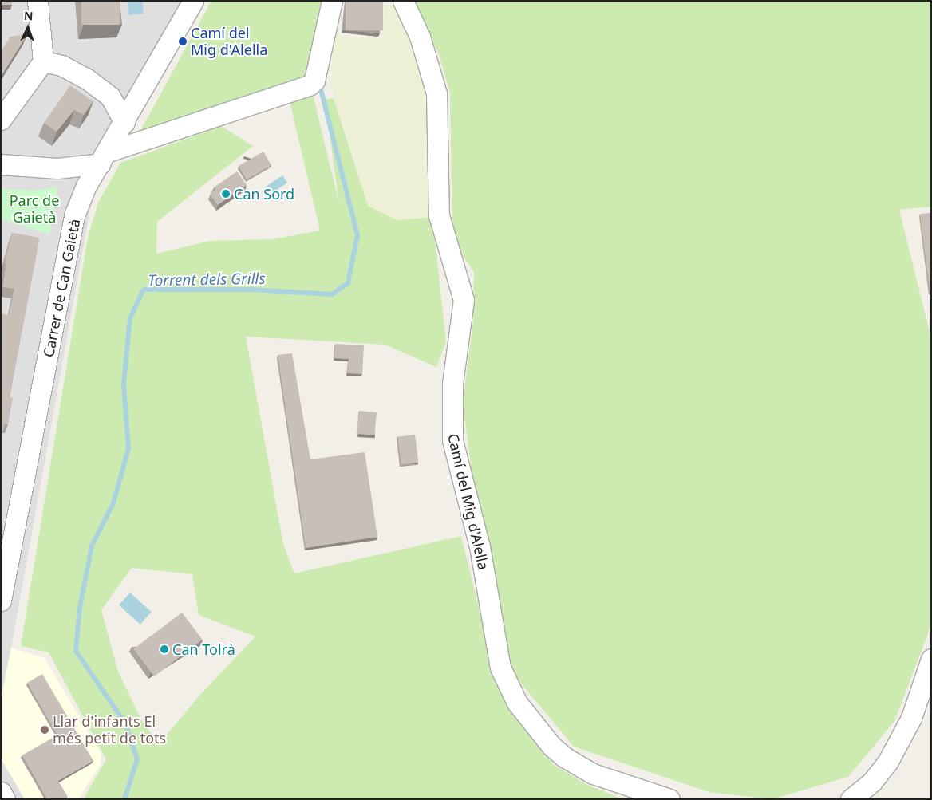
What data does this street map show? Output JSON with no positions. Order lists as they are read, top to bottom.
{
  "streets": {
    "street": ["Carrer de Can Gaietà", "Camí del Mig d'Alella"]
  },
  "water": ["Torrent dels Grills"],
  "parks": ["Parc de Gaietà"],
  "places": [
    "Camí del Mig d'Alella",
    "Can Sord",
    "Can Tolrà",
    "Llar d'infants El més petit de tots"
  ],
  "north": "top"
}
